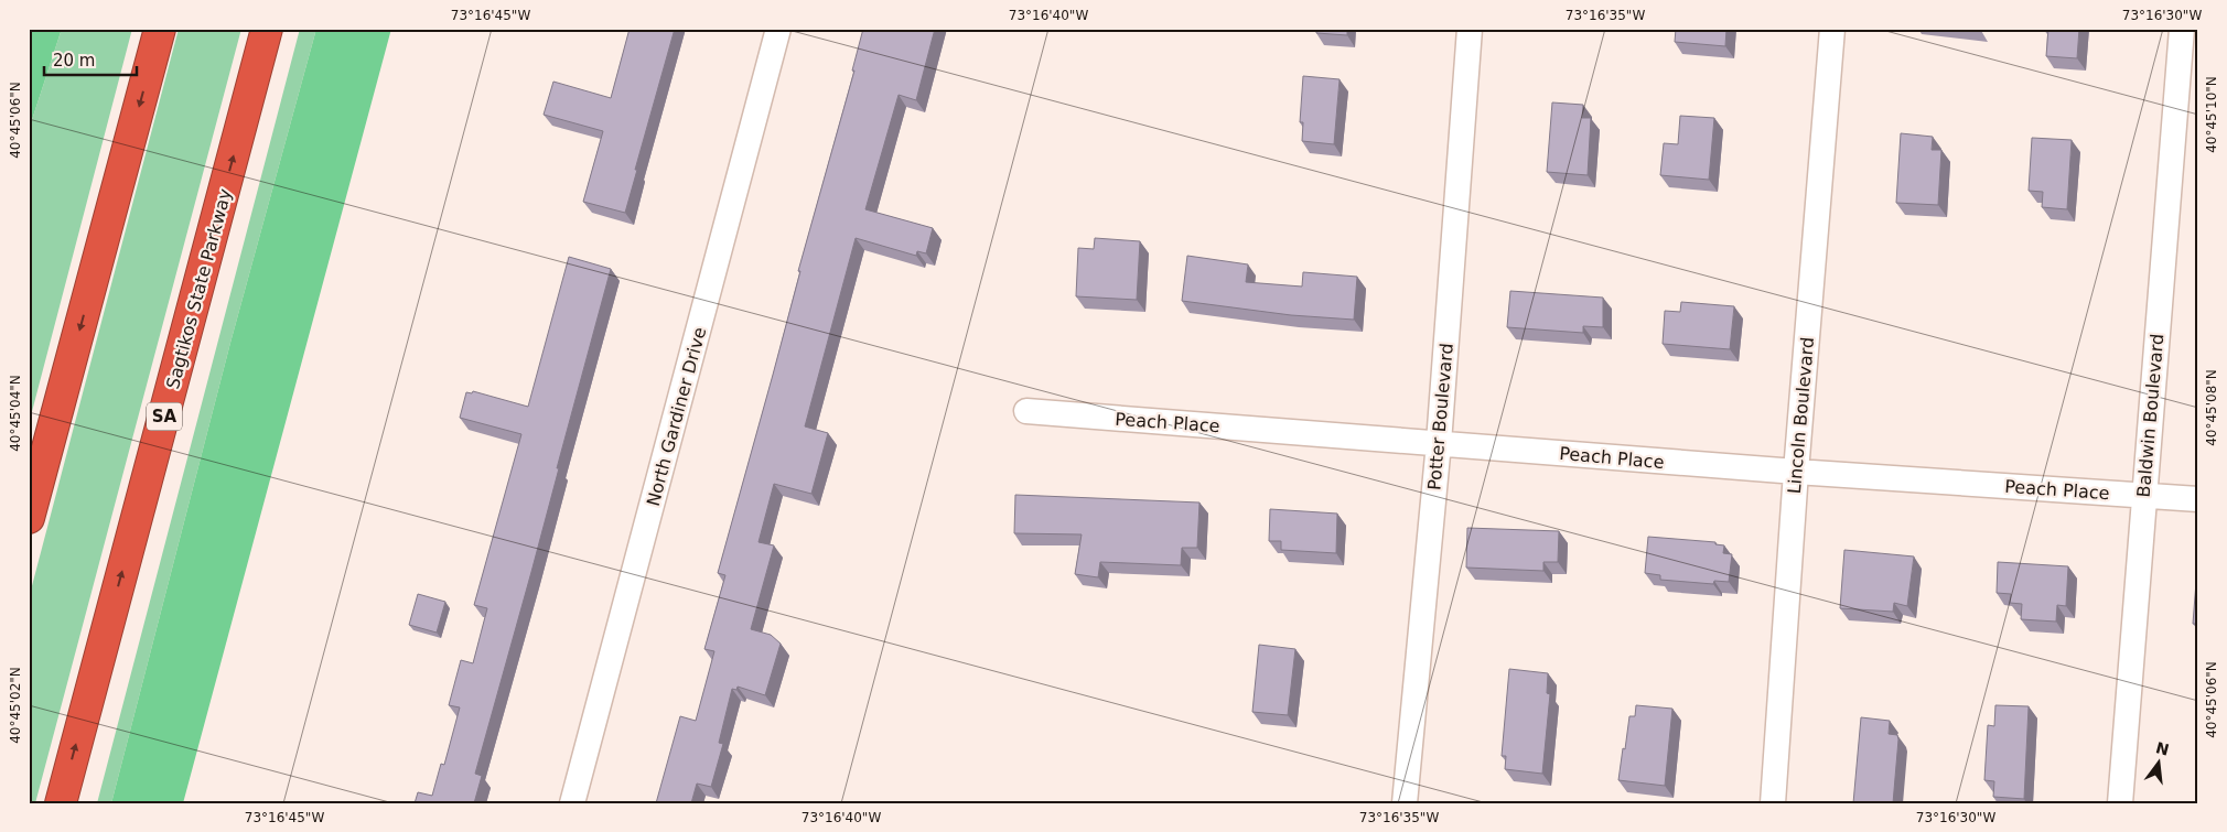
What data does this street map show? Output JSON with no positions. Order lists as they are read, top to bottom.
{
  "streets": {
    "highway": ["Sagtikos State Parkway", "SA"],
    "street": [
      "Lincoln Boulevard",
      "Baldwin Boulevard",
      "North Gardiner Drive",
      "Potter Boulevard",
      "Peach Place"
    ]
  },
  "crossings": [
    ["Lincoln Boulevard", "Peach Place"],
    ["Baldwin Boulevard", "Peach Place"],
    ["Potter Boulevard", "Peach Place"]
  ],
  "scale_bar": "20 m",
  "north": "top",
  "coordinates": [
    "73°16'45\"W",
    "73°16'40\"W",
    "73°16'35\"W",
    "73°16'30\"W",
    "40°45'10\"N",
    "40°45'06\"N",
    "40°45'08\"N",
    "40°45'04\"N",
    "40°45'02\"N"
  ]
}
